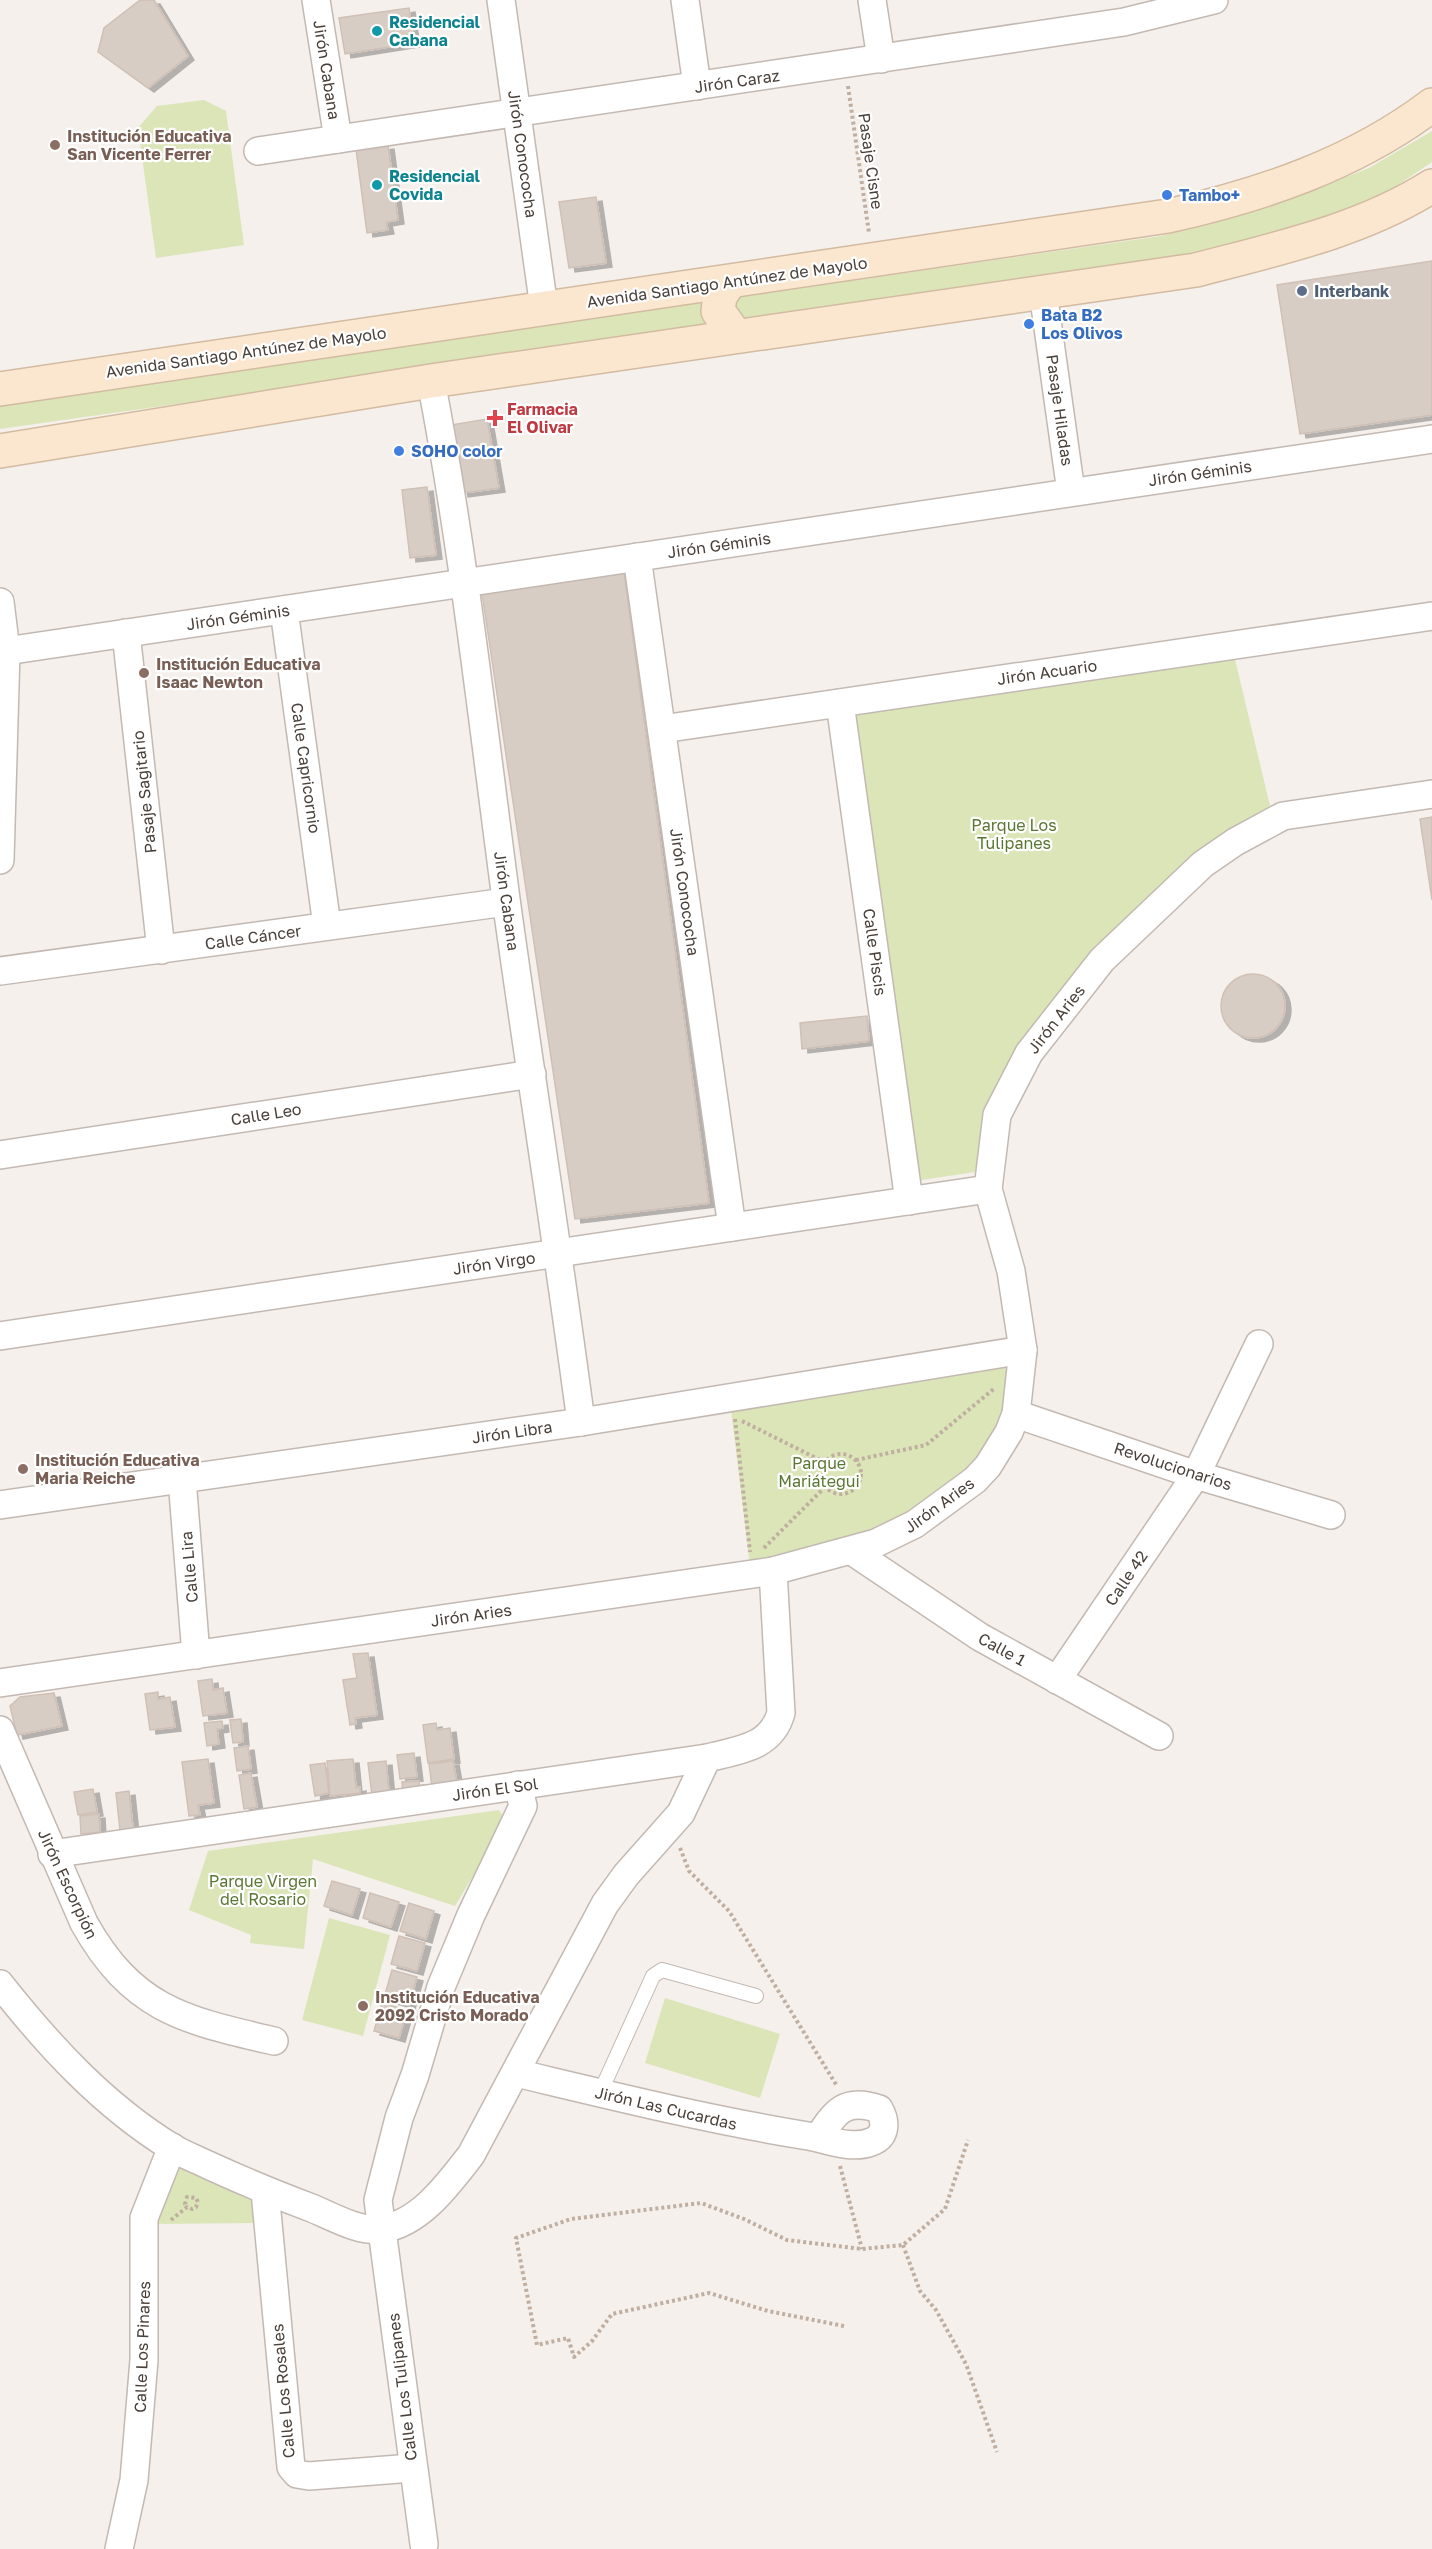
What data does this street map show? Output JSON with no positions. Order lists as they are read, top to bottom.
{
  "streets": {
    "main road": ["Avenida Santiago Antúnez de Mayolo"],
    "street": [
      "Jirón Cabana",
      "Jirón Caraz",
      "Jirón Conococha",
      "Pasaje Hiladas",
      "Jirón Géminis",
      "Jirón Acuario",
      "Calle Capricornio",
      "Pasaje Sagitario",
      "Calle Cáncer",
      "Calle Piscis",
      "Jirón Aries",
      "Calle Leo",
      "Jirón Virgo",
      "Jirón Libra",
      "Revolucionarios",
      "Calle Lira",
      "Calle 42",
      "Calle 1",
      "Jirón El Sol",
      "Jirón Escorpión",
      "Jirón Las Cucardas",
      "Calle Los Pinares",
      "Calle Los Tulipanes",
      "Calle Los Rosales"
    ],
    "path": ["Pasaje Cisne"]
  },
  "crossings": [
    ["Jirón Cabana", "Jirón Caraz"],
    ["Jirón Cabana", "Jirón Géminis"],
    ["Jirón Cabana", "Calle Cáncer"],
    ["Jirón Cabana", "Calle Leo"],
    ["Jirón Cabana", "Jirón Virgo"],
    ["Jirón Cabana", "Jirón Libra"],
    ["Jirón Caraz", "Jirón Conococha"],
    ["Jirón Caraz", "Pasaje Cisne"],
    ["Jirón Conococha", "Avenida Santiago Antúnez de Mayolo"],
    ["Jirón Conococha", "Jirón Géminis"],
    ["Jirón Conococha", "Jirón Acuario"],
    ["Jirón Conococha", "Jirón Virgo"],
    ["Pasaje Cisne", "Avenida Santiago Antúnez de Mayolo"],
    ["Pasaje Hiladas", "Jirón Géminis"],
    ["Jirón Géminis", "Calle Capricornio"],
    ["Jirón Géminis", "Pasaje Sagitario"],
    ["Jirón Acuario", "Calle Piscis"],
    ["Calle Capricornio", "Calle Cáncer"],
    ["Pasaje Sagitario", "Calle Cáncer"],
    ["Calle Piscis", "Jirón Virgo"],
    ["Jirón Aries", "Jirón Virgo"],
    ["Jirón Aries", "Jirón Libra"],
    ["Jirón Aries", "Revolucionarios"],
    ["Jirón Aries", "Calle Lira"],
    ["Jirón Aries", "Calle 1"],
    ["Jirón Aries", "Jirón El Sol"],
    ["Jirón Libra", "Calle Lira"],
    ["Revolucionarios", "Calle 42"],
    ["Calle 42", "Calle 1"],
    ["Jirón El Sol", "Jirón Escorpión"],
    ["Jirón El Sol", "Calle Los Tulipanes"],
    ["Calle Los Tulipanes", "Calle Los Rosales"]
  ],
  "parks": ["Parque Los Tulipanes", "Parque Mariátegui", "Parque Virgen del Rosario"],
  "places": {
    "other": [
      "Residencial Cabana",
      "Institución Educativa San Vicente Ferrer",
      "Residencial Covida",
      "Tambo+",
      "Interbank",
      "Bata B2 Los Olivos",
      "SOHO color",
      "Institución Educativa Isaac Newton",
      "Institución Educativa Maria Reiche",
      "Institución Educativa 2092 Cristo Morado"
    ],
    "health": ["Farmacia El Olivar"]
  }
}
